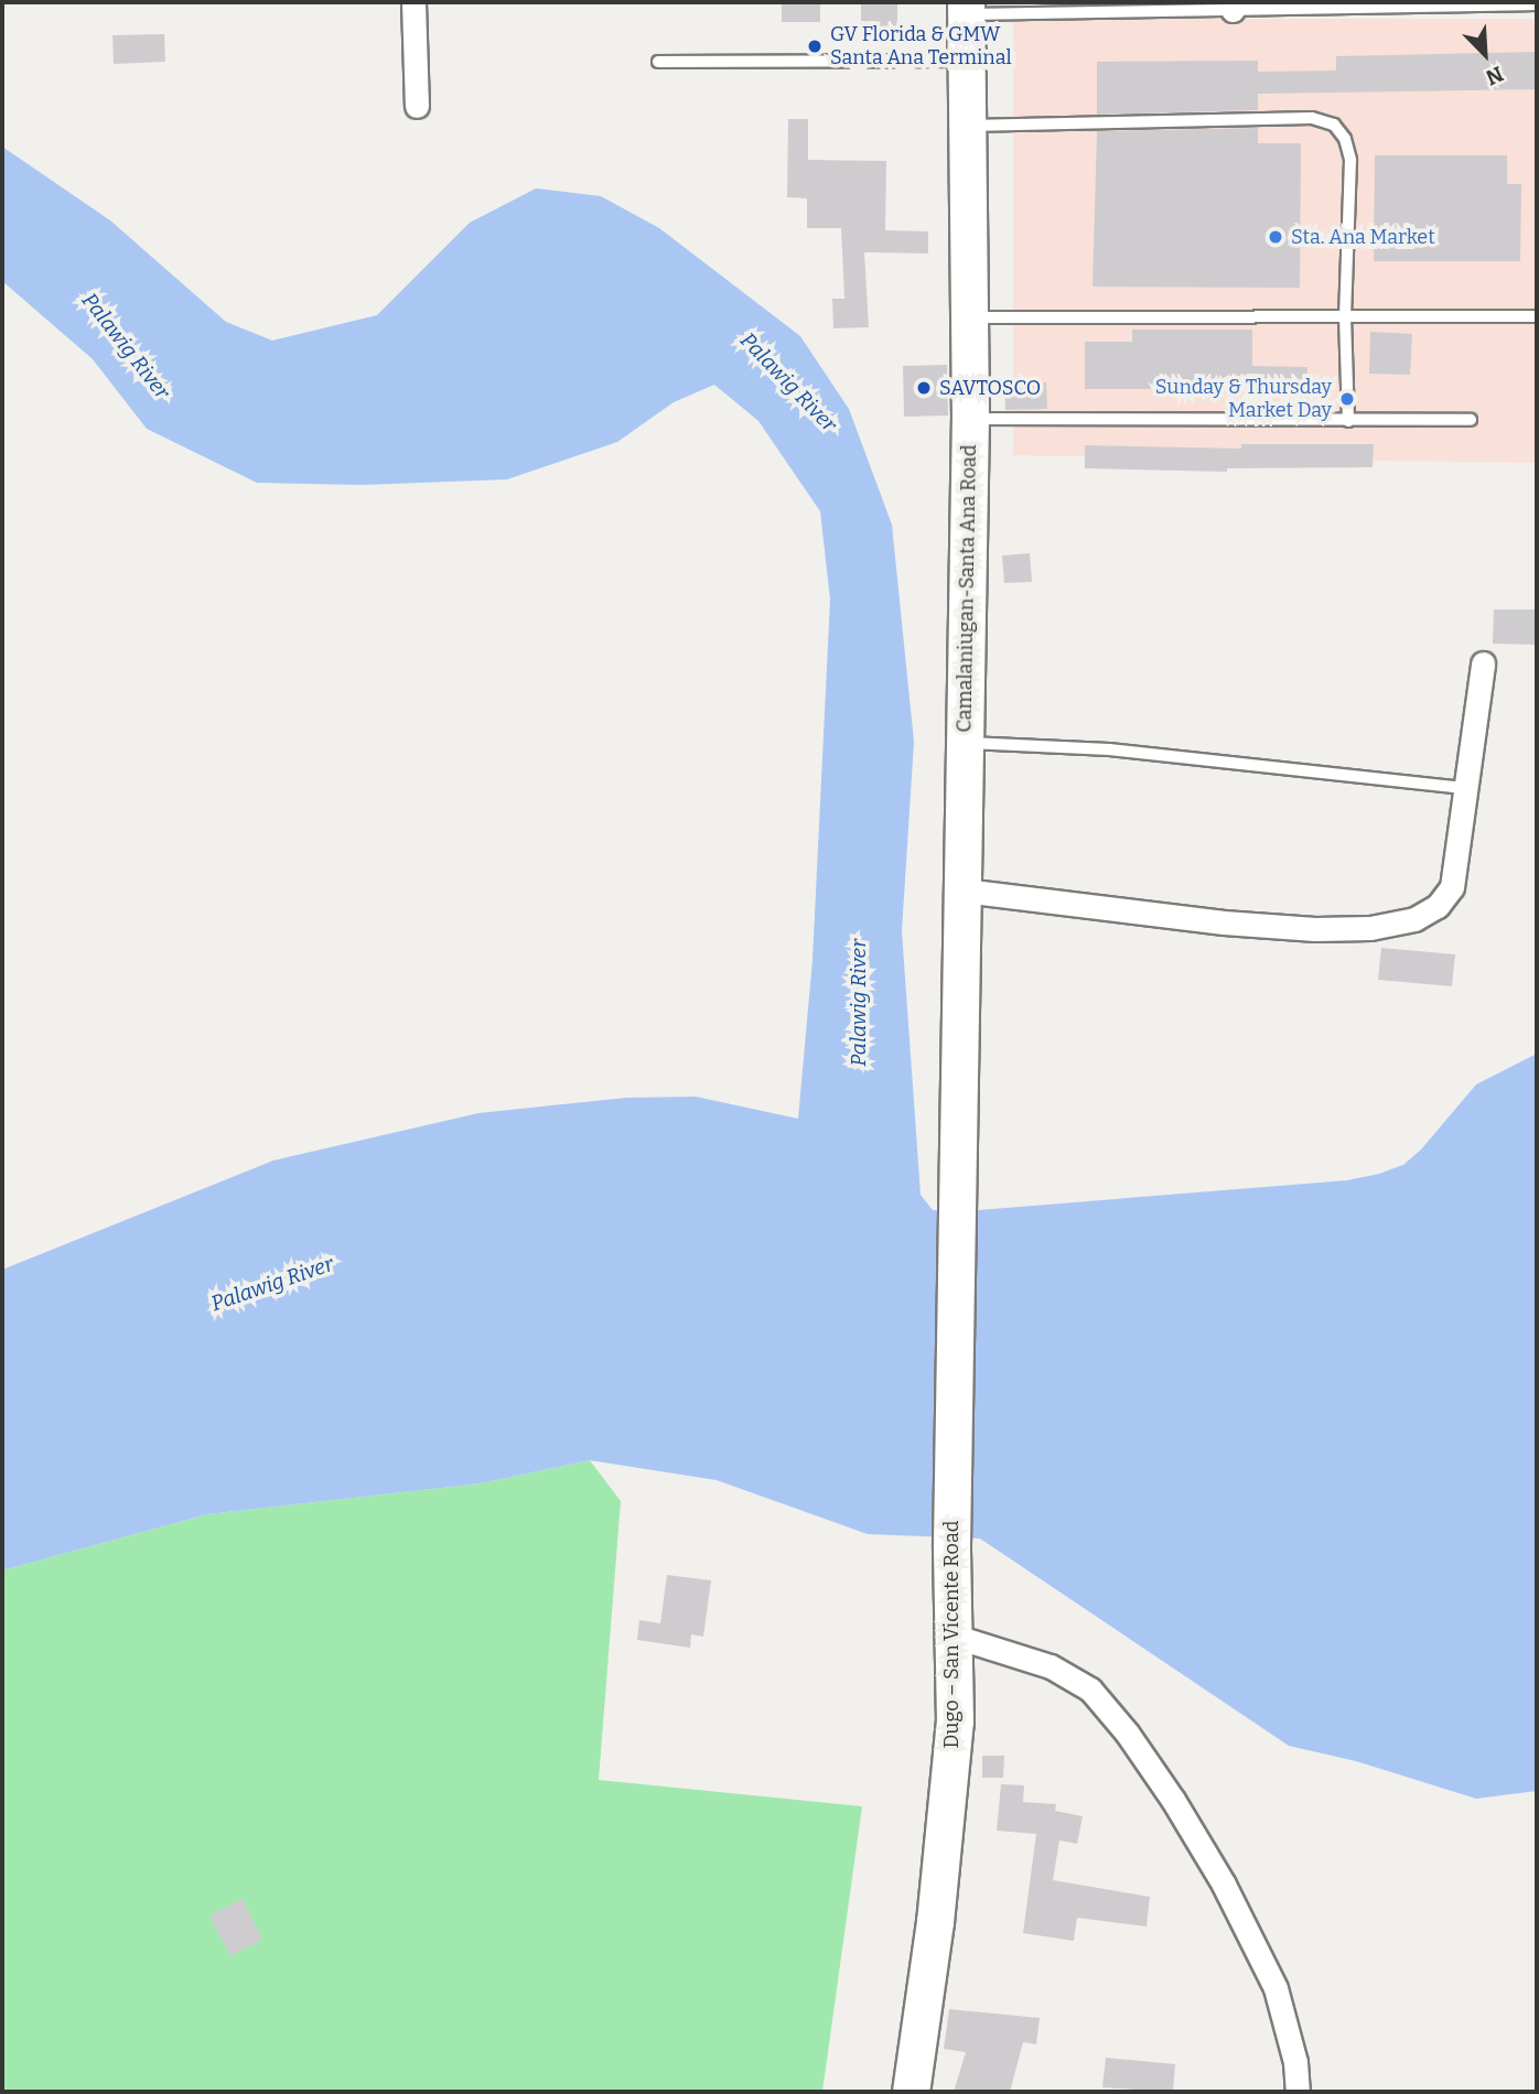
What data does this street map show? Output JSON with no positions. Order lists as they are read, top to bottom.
{
  "streets": {
    "main road": ["Camalaniugan-Santa Ana Road", "Dugo – San Vicente Road"]
  },
  "crossings": [
    ["Camalaniugan-Santa Ana Road", "Dugo – San Vicente Road"]
  ],
  "water": ["Palawig River"],
  "places": [
    "GV Florida & GMW Santa Ana Terminal",
    "Sta. Ana Market",
    "SAVTOSCO",
    "Sunday & Thursday Market Day"
  ],
  "north": "bottom right"
}
